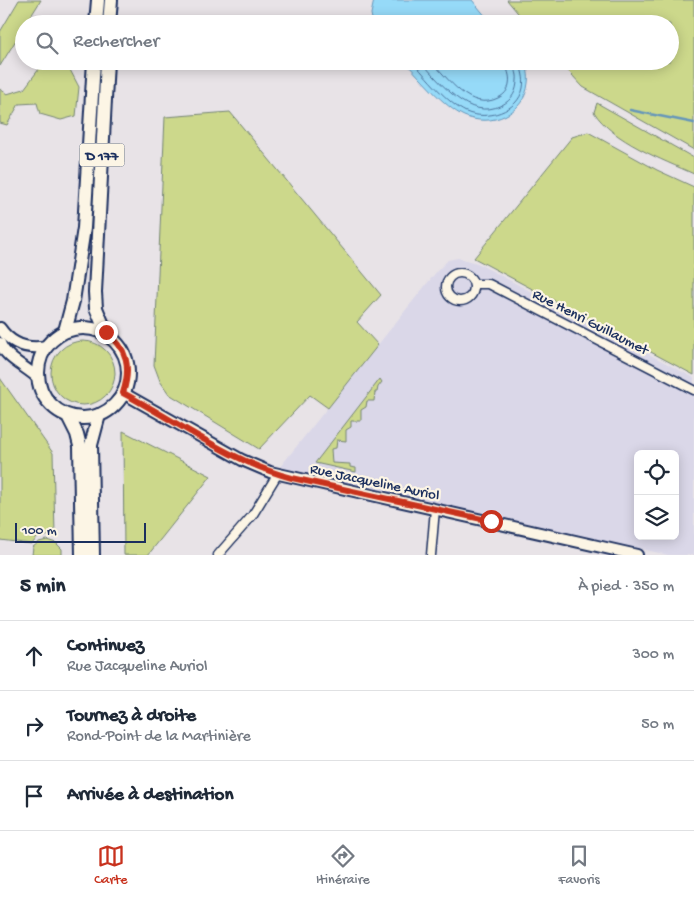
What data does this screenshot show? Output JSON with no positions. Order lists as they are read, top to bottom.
{
  "streets": {
    "main road": ["D 177"],
    "street": ["Rue Henri Guillaumet", "Rue Jacqueline Auriol"]
  },
  "crossings": [
    ["D 177", "Rue Jacqueline Auriol"]
  ],
  "scale_bar": "100 m",
  "page": {
    "search": "Rechercher",
    "scale": "100 m",
    "heading": ["5 min", "À pied · 350 m"],
    "list": [
      ["Continuez", "Rue Jacqueline Auriol", "300 m"],
      ["Tournez à droite", "Rond-Point de la Martinière", "50 m"],
      "Arrivée à destination"
    ],
    "nav": ["Carte", "Itinéraire", "Favoris"]
  }
}
